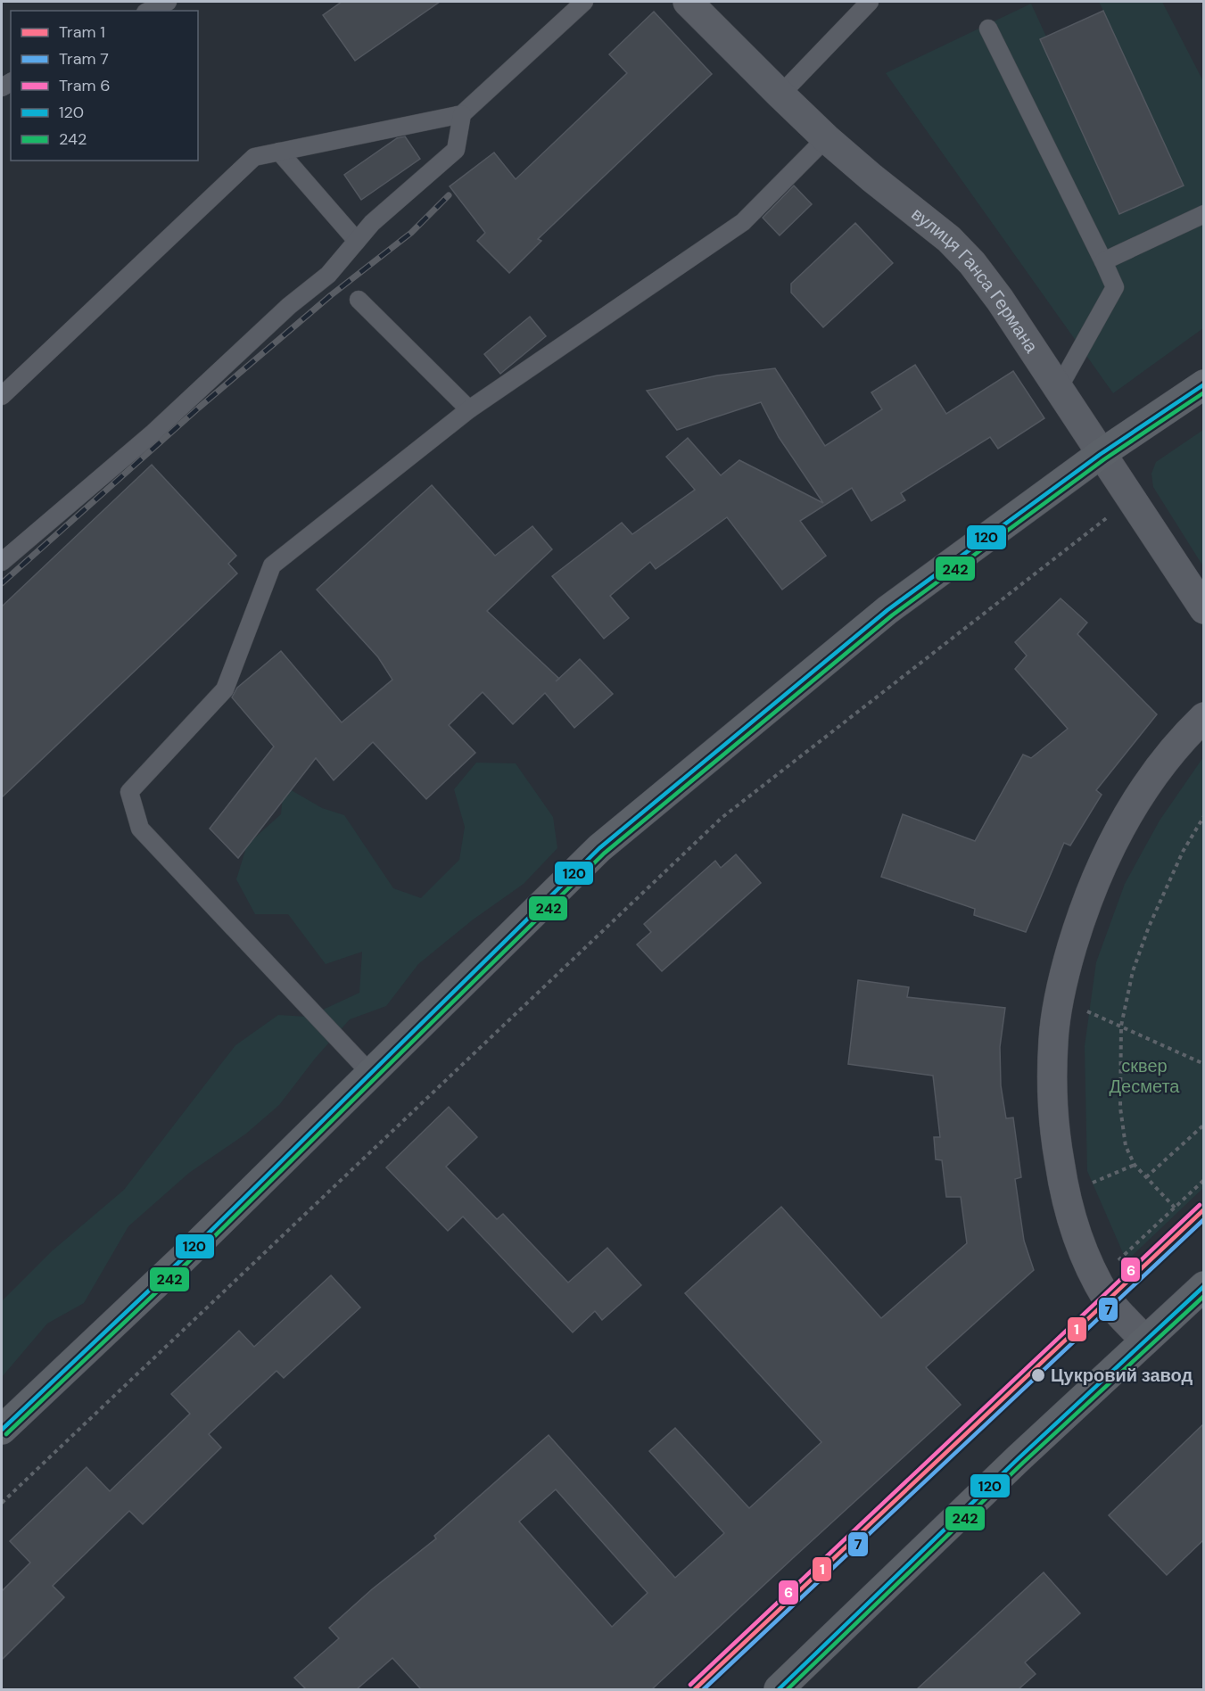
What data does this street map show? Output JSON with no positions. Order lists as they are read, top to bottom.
{
  "streets": {
    "street": ["вулиця Ганса Германа"]
  },
  "parks": ["сквер Десмета"],
  "places": ["Цукровий завод"],
  "lines": [
    "transit line 120",
    "transit line 242",
    "tram line 6",
    "tram line 1",
    "tram line 7"
  ],
  "legend": [
    "Tram 1",
    "Tram 7",
    "Tram 6",
    "120",
    "242"
  ]
}
